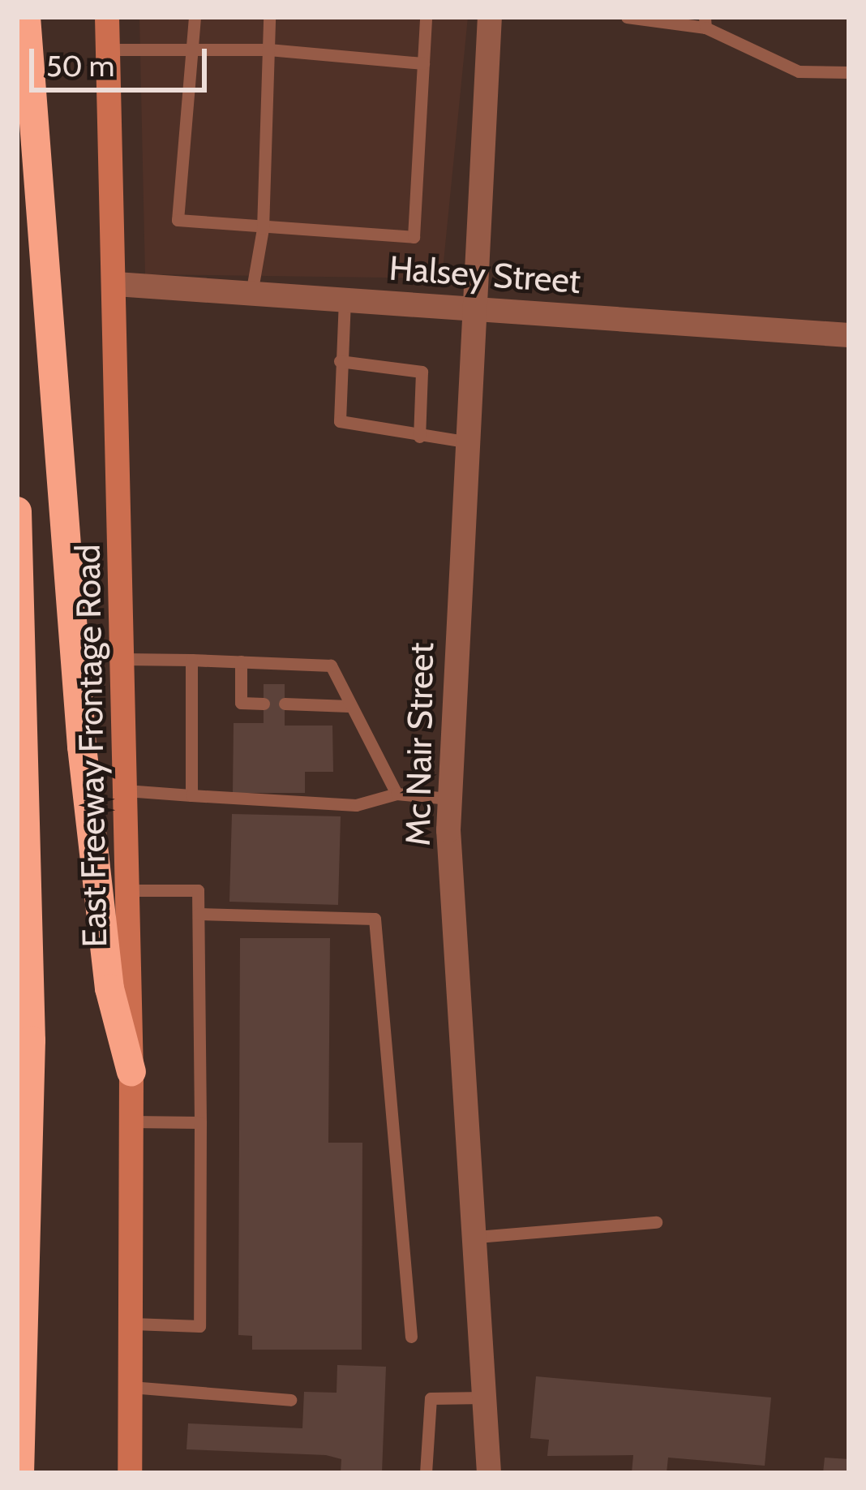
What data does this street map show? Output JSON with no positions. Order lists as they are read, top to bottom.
{
  "streets": {
    "main road": ["East Freeway Frontage Road"],
    "street": ["Halsey Street", "Mc Nair Street"]
  },
  "crossings": [
    ["Halsey Street", "Mc Nair Street"],
    ["Halsey Street", "East Freeway Frontage Road"]
  ],
  "scale_bar": "50 m"
}
